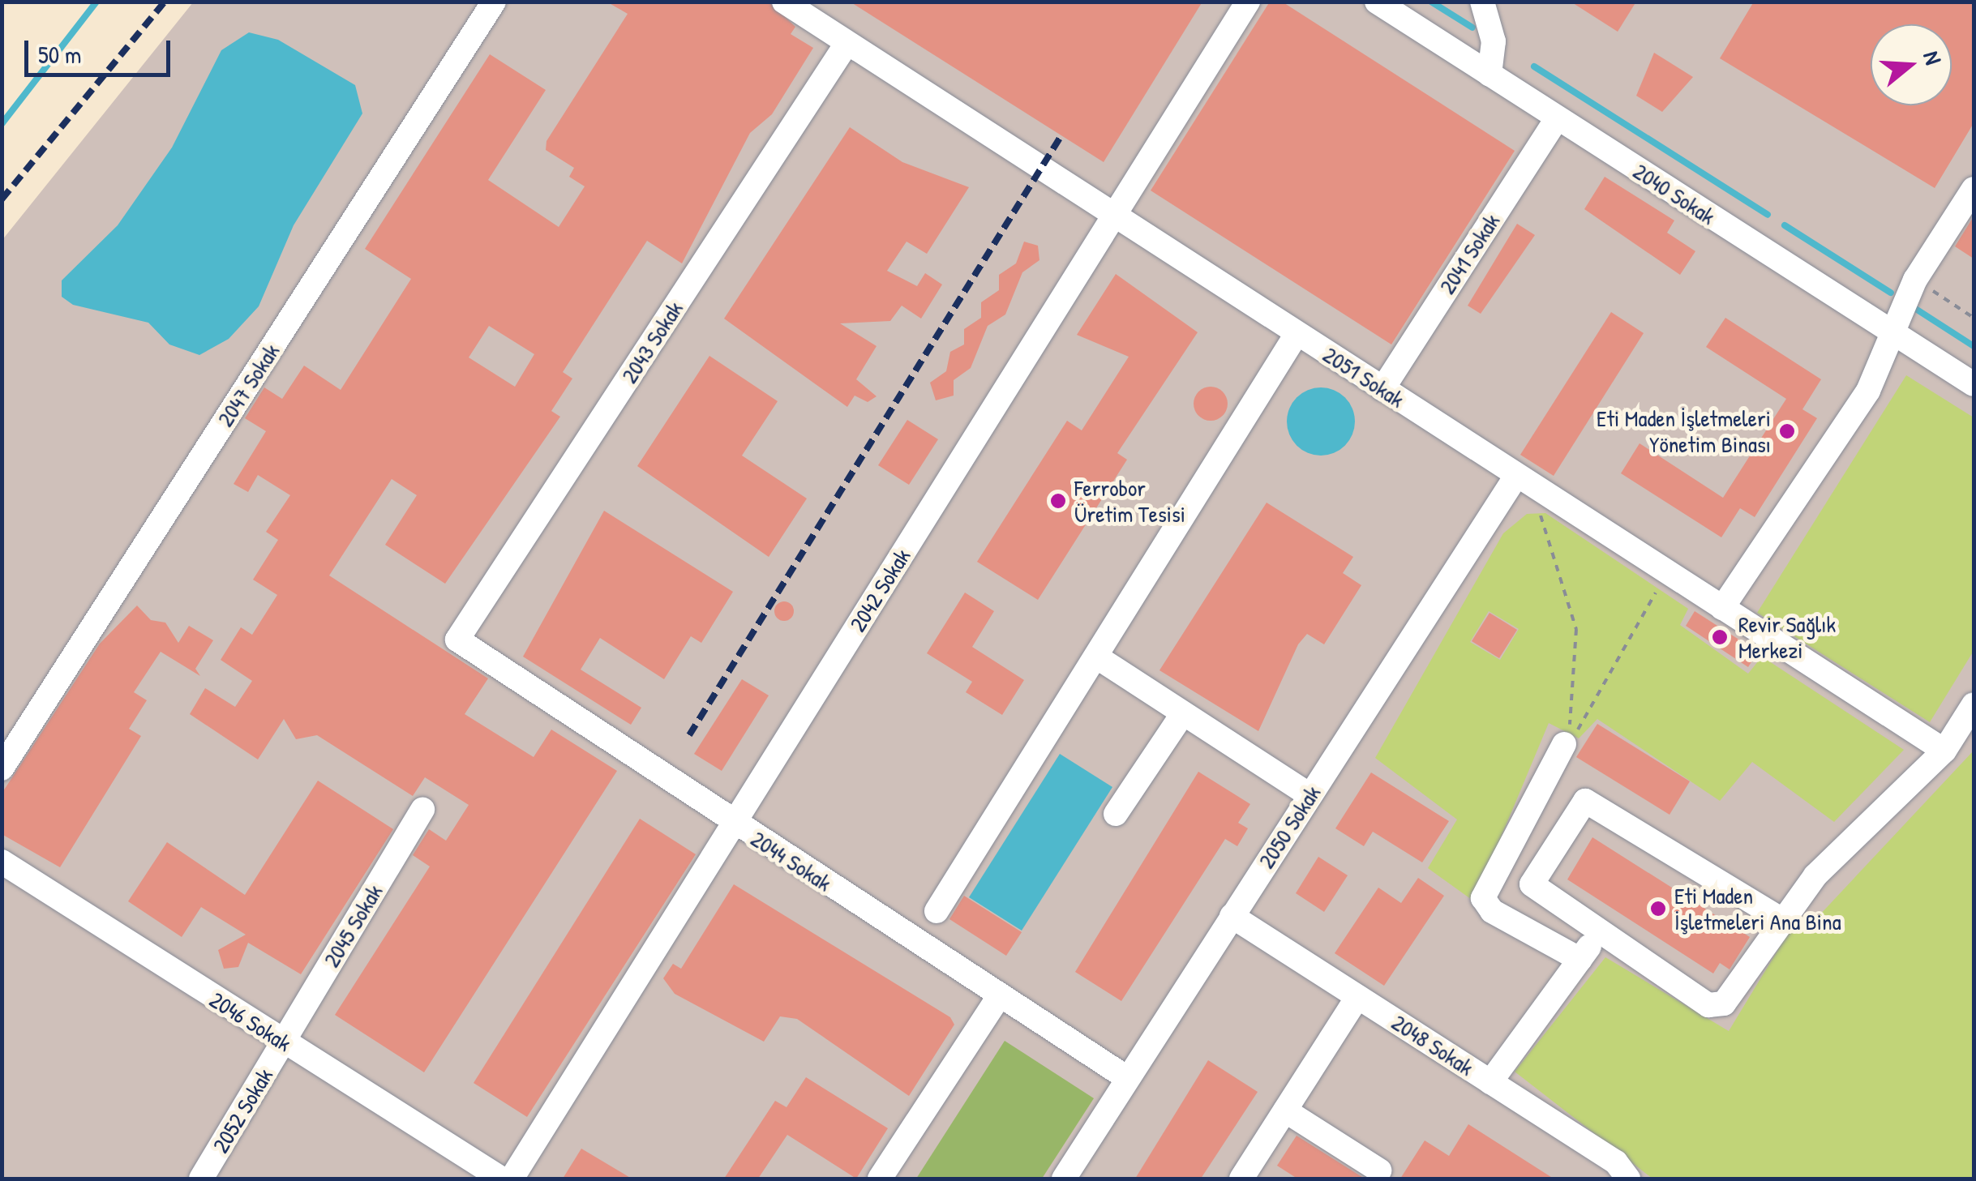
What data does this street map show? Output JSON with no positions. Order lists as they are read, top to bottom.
{
  "streets": {
    "lane": [
      "2040 Sokak",
      "2041 Sokak",
      "2043 Sokak",
      "2051 Sokak",
      "2047 Sokak",
      "2042 Sokak",
      "2050 Sokak",
      "2044 Sokak",
      "2045 Sokak",
      "2046 Sokak",
      "2048 Sokak",
      "2052 Sokak"
    ]
  },
  "crossings": [
    ["2040 Sokak", "2041 Sokak"],
    ["2041 Sokak", "2051 Sokak"],
    ["2043 Sokak", "2051 Sokak"],
    ["2043 Sokak", "2044 Sokak"],
    ["2051 Sokak", "2042 Sokak"],
    ["2051 Sokak", "2050 Sokak"],
    ["2042 Sokak", "2044 Sokak"],
    ["2050 Sokak", "2044 Sokak"],
    ["2050 Sokak", "2048 Sokak"],
    ["2045 Sokak", "2046 Sokak"],
    ["2045 Sokak", "2052 Sokak"],
    ["2046 Sokak", "2052 Sokak"]
  ],
  "places": [
    "Eti Maden İşletmeleri Yönetim Binası",
    "Ferrobor Üretim Tesisi",
    "Revir Sağlık Merkezi",
    "Eti Maden İşletmeleri Ana Bina"
  ],
  "scale_bar": "50 m",
  "north": "right"
}
